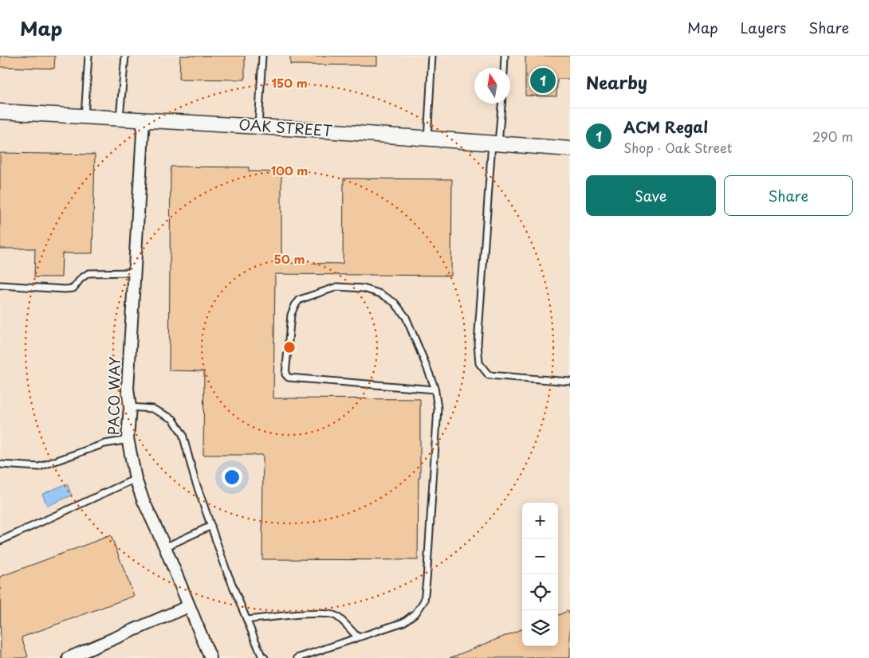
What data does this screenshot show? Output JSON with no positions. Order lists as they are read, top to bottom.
{
  "streets": {
    "street": ["OAK STREET", "PACO WAY"]
  },
  "crossings": [
    ["OAK STREET", "PACO WAY"]
  ],
  "north": "top",
  "page": {
    "header": "Map",
    "nav": ["Map", "Layers", "Share"],
    "heading": "Nearby",
    "pins": "1",
    "list": [
      {
        "mark": "1",
        "name": "ACM Regal",
        "note": "Shop · Oak Street",
        "value": "290 m"
      }
    ],
    "buttons": ["Save", "Share"],
    "map_buttons": ["+", "−"]
  },
  "rings": ["150 m", "100 m", "50 m"]
}
